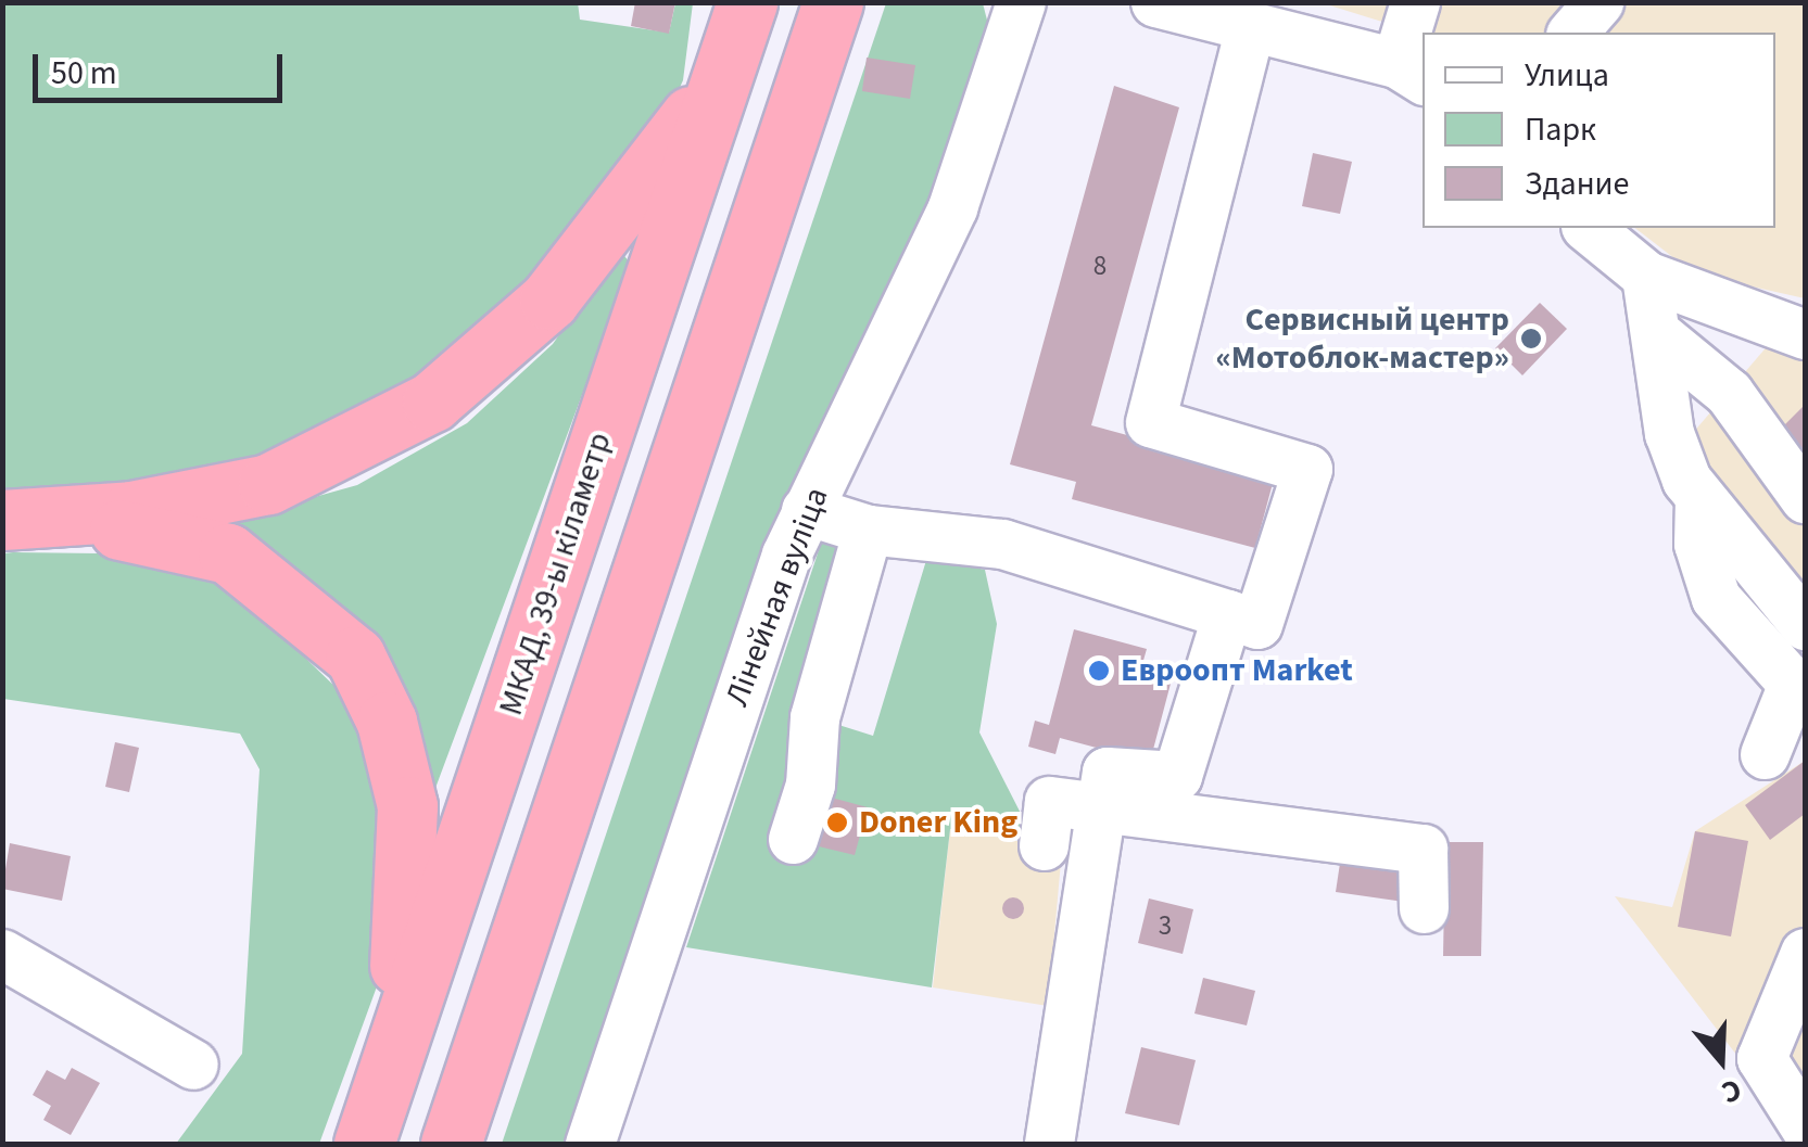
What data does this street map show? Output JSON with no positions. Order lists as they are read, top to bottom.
{
  "streets": {
    "highway": ["МКАД, 39-ы кіламетр"],
    "street": ["Лінейная вуліца"]
  },
  "places": ["Сервисный центр «Мотоблок-мастер»", "Евроопт Market", "Doner King"],
  "house_numbers": ["8", "3"],
  "legend": ["Улица", "Парк", "Здание"],
  "scale_bar": "50 m",
  "north": "bottom"
}
